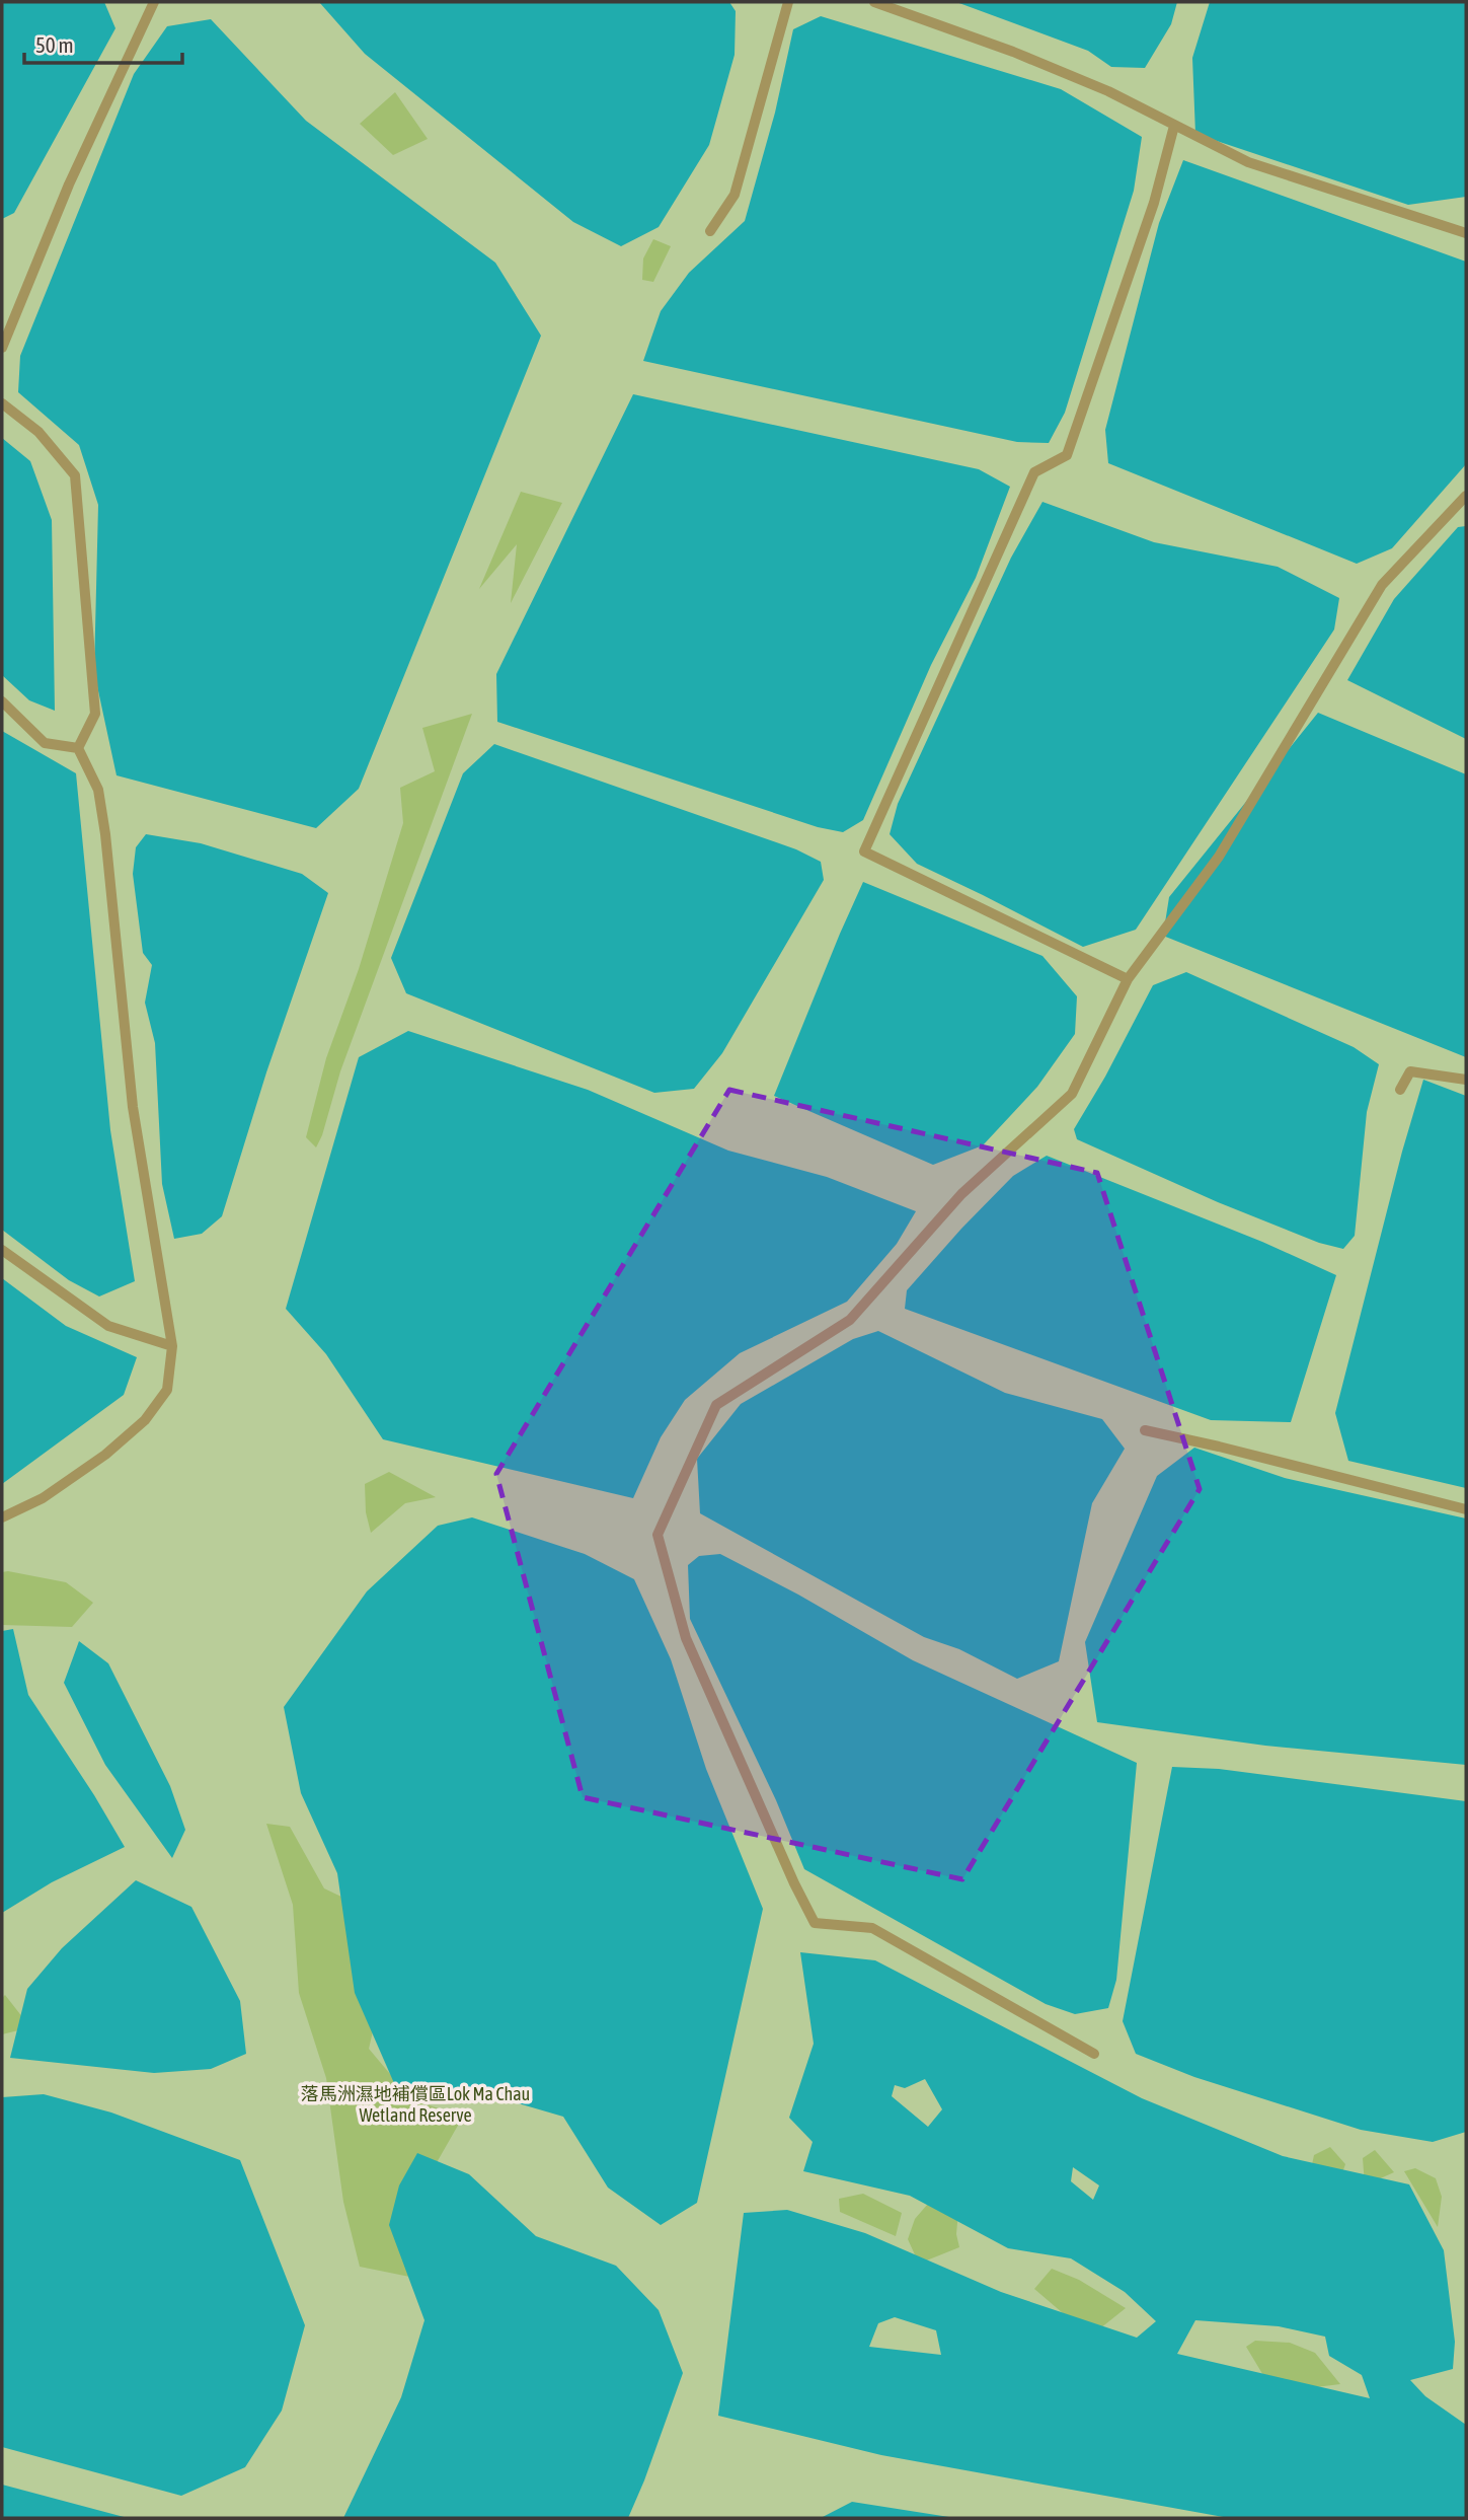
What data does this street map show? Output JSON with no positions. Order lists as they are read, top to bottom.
{
  "parks": ["落馬洲濕地補償區Lok Ma Chau Wetland Reserve"],
  "scale_bar": "50 m"
}
